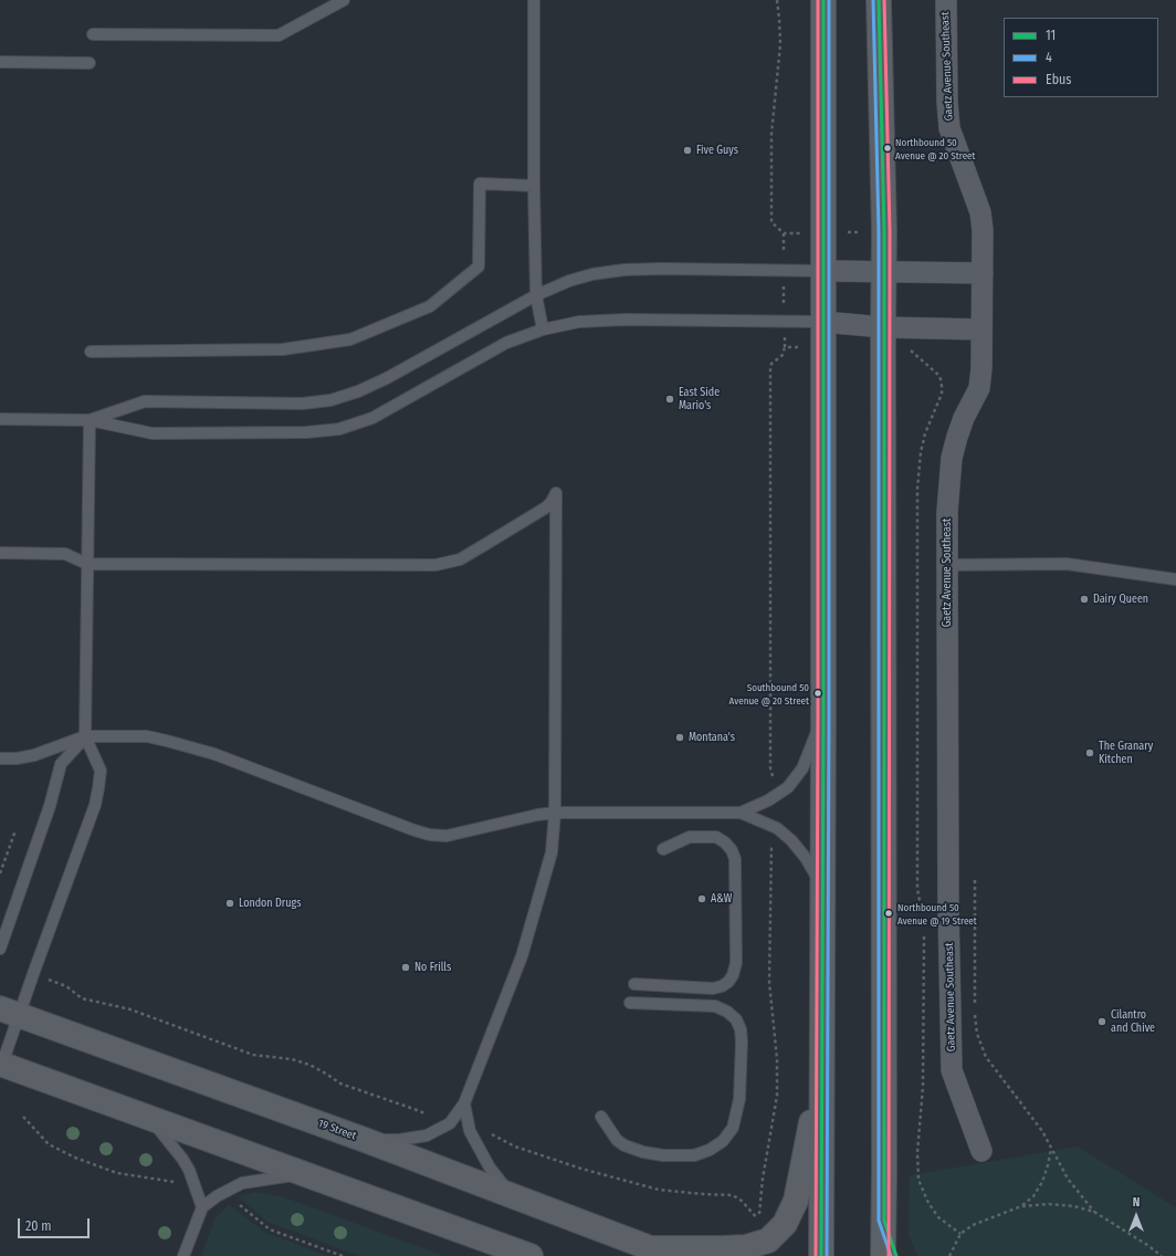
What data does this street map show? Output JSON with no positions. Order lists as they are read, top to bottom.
{
  "streets": {
    "main road": ["19 Street"],
    "street": ["Gaetz Avenue Southeast"]
  },
  "places": [
    "Northbound 50 Avenue @ 20 Street",
    "Five Guys",
    "East Side Mario's",
    "Dairy Queen",
    "Southbound 50 Avenue @ 20 Street",
    "Montana's",
    "The Granary Kitchen",
    "A&W",
    "London Drugs",
    "Northbound 50 Avenue @ 19 Street",
    "No Frills",
    "Cilantro and Chive"
  ],
  "lines": ["transit line 11", "transit line 4", "transit line Ebus"],
  "legend": ["11", "4", "Ebus"],
  "scale_bar": "20 m",
  "north": "top"
}
